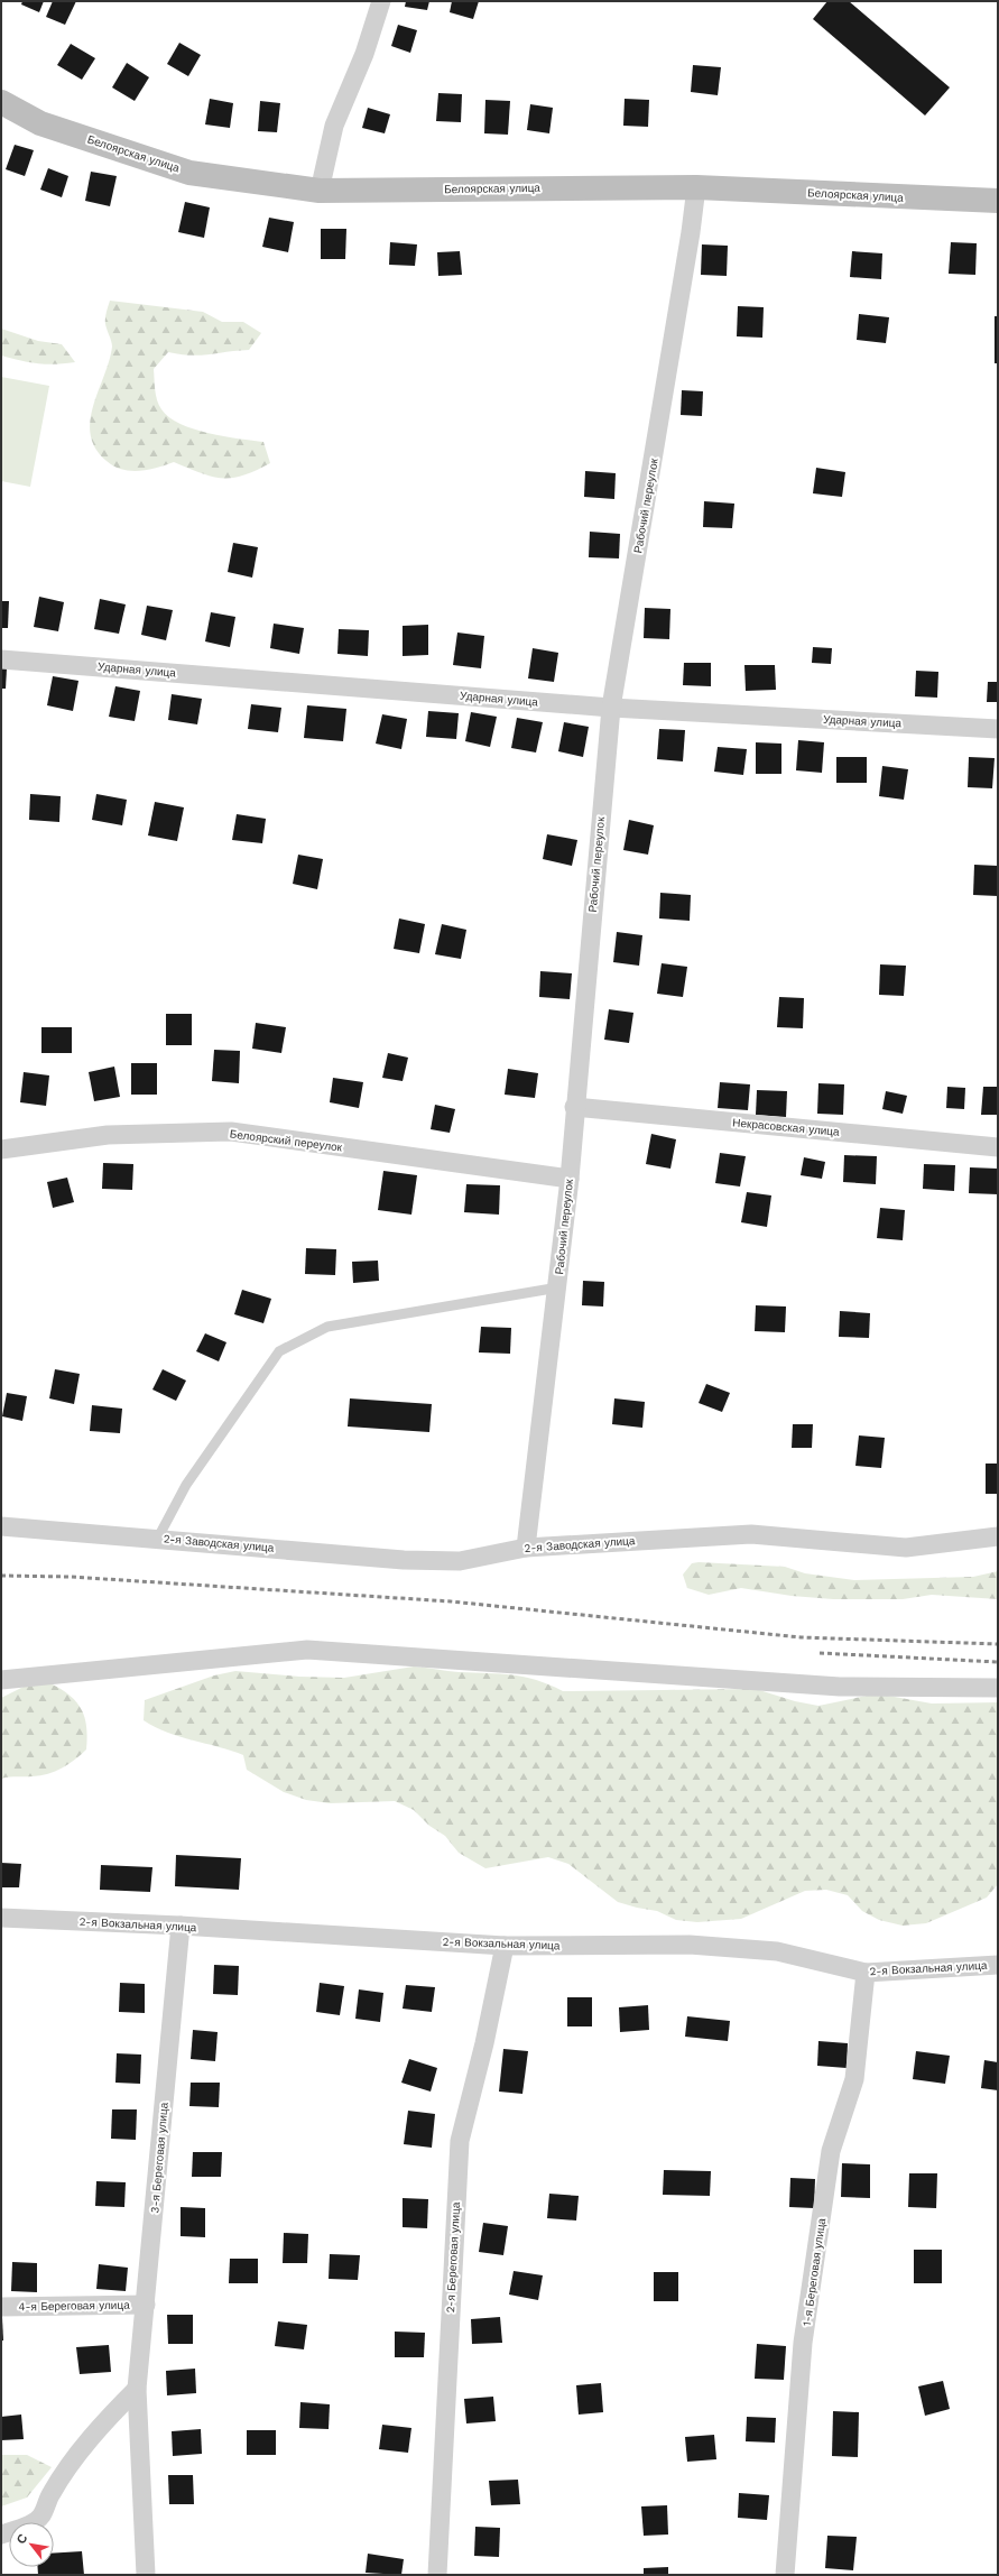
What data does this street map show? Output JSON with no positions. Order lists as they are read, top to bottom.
{
  "streets": {
    "street": [
      "Белоярская улица",
      "Рабочий переулок",
      "Ударная улица",
      "Некрасовская улица",
      "Белоярский переулок",
      "2-я Заводская улица",
      "2-я Вокзальная улица",
      "3-я Береговая улица",
      "2-я Береговая улица",
      "1-я Береговая улица",
      "4-я Береговая улица"
    ]
  },
  "crossings": [
    ["Белоярская улица", "Рабочий переулок"],
    ["Рабочий переулок", "Ударная улица"],
    ["Рабочий переулок", "Некрасовская улица"],
    ["Рабочий переулок", "Белоярский переулок"],
    ["Рабочий переулок", "2-я Заводская улица"],
    ["2-я Вокзальная улица", "3-я Береговая улица"],
    ["2-я Вокзальная улица", "2-я Береговая улица"],
    ["2-я Вокзальная улица", "1-я Береговая улица"],
    ["3-я Береговая улица", "4-я Береговая улица"]
  ],
  "north": "top left"
}
